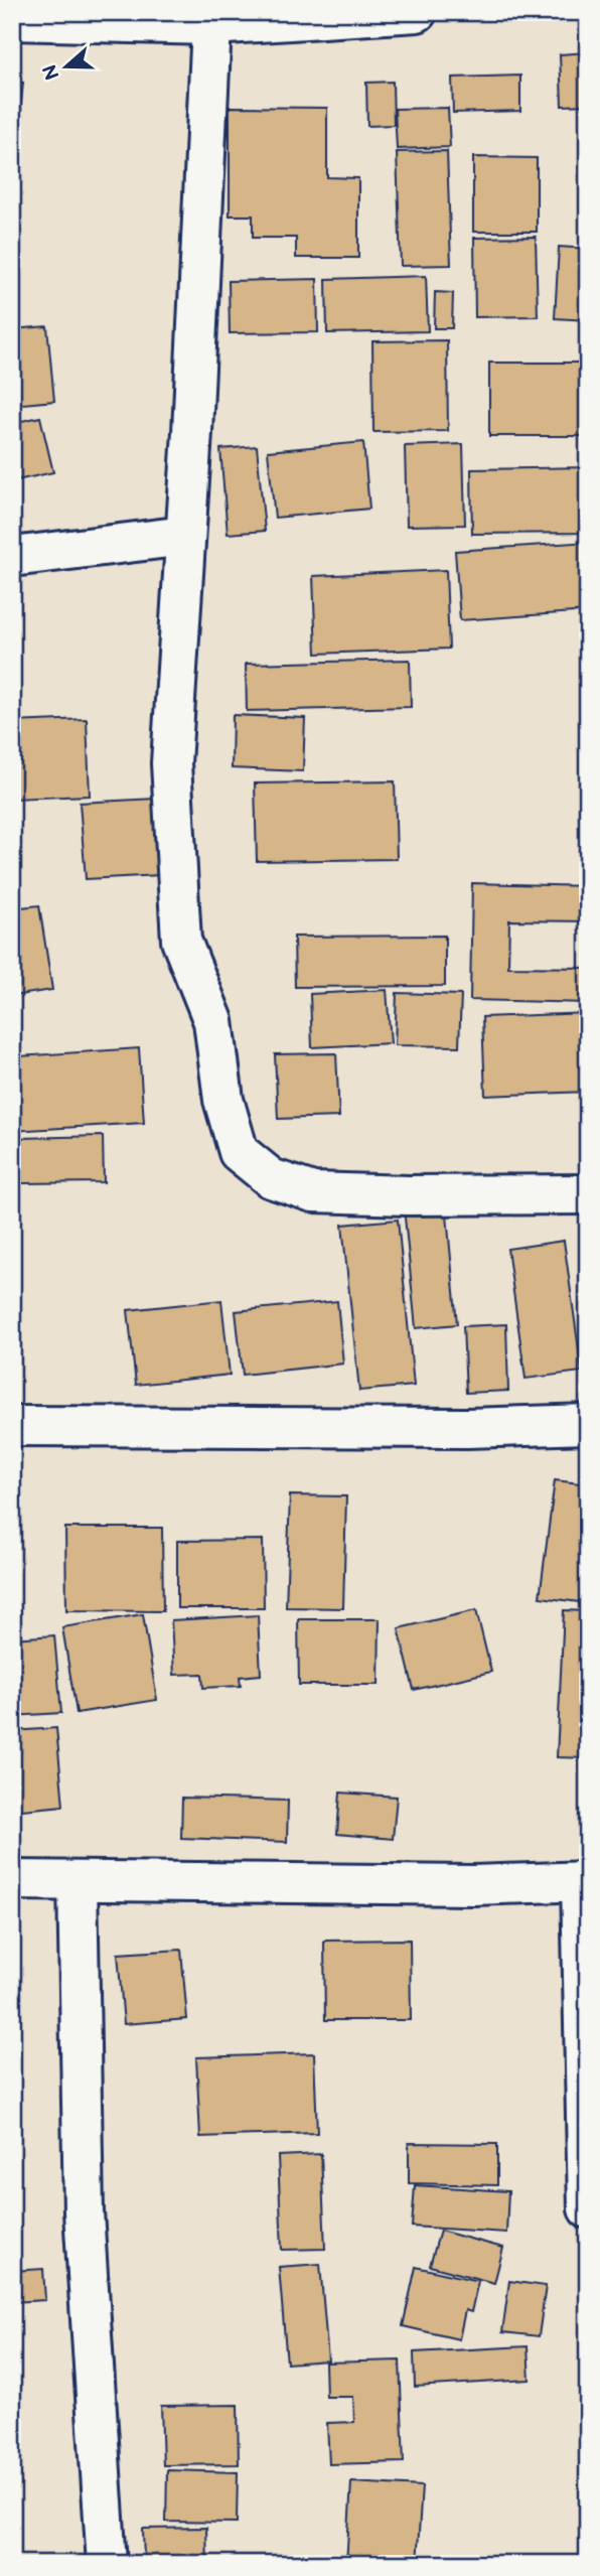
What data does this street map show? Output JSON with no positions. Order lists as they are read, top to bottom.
{
  "north": "left"
}
